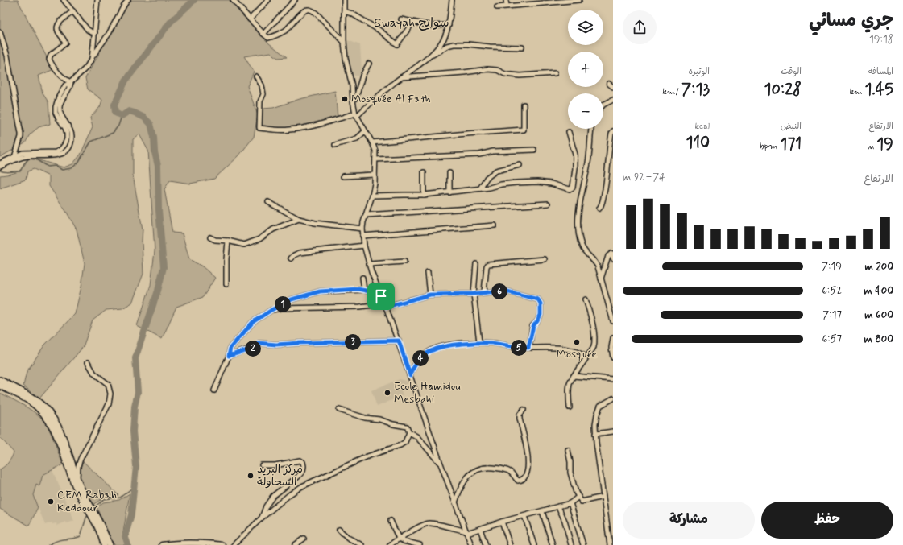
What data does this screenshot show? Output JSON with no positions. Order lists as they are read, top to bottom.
{
  "districts": ["Swayah سوايح"],
  "places": [
    "Mosquée Al Fath",
    "Mosquée",
    "Ecole Hamidou Mesbahi",
    "مركز البريد السحاولة",
    "CEM Rabah Keddour"
  ],
  "page": {
    "heading": ["جري مسائي", "19:18"],
    "map_buttons": ["+", "−"],
    "stats": [
      ["المسافة", "1.45 km"],
      ["الوقت", "10:28"],
      ["الوتيرة", "7:13 /km"],
      ["الارتفاع", "19 m"],
      ["النبض", "171 bpm"],
      ["kcal", "110"]
    ],
    "chart": ["الارتفاع", "74–92 m"],
    "list": [
      {
        "name": "200 m",
        "note": "7:19"
      },
      {
        "name": "400 m",
        "note": "6:52"
      },
      {
        "name": "600 m",
        "note": "7:17"
      },
      {
        "name": "800 m",
        "note": "6:57"
      }
    ],
    "pins": [
      "6",
      "1",
      "3",
      "5",
      "2",
      "4"
    ],
    "buttons": ["حفظ", "مشاركة"]
  }
}
